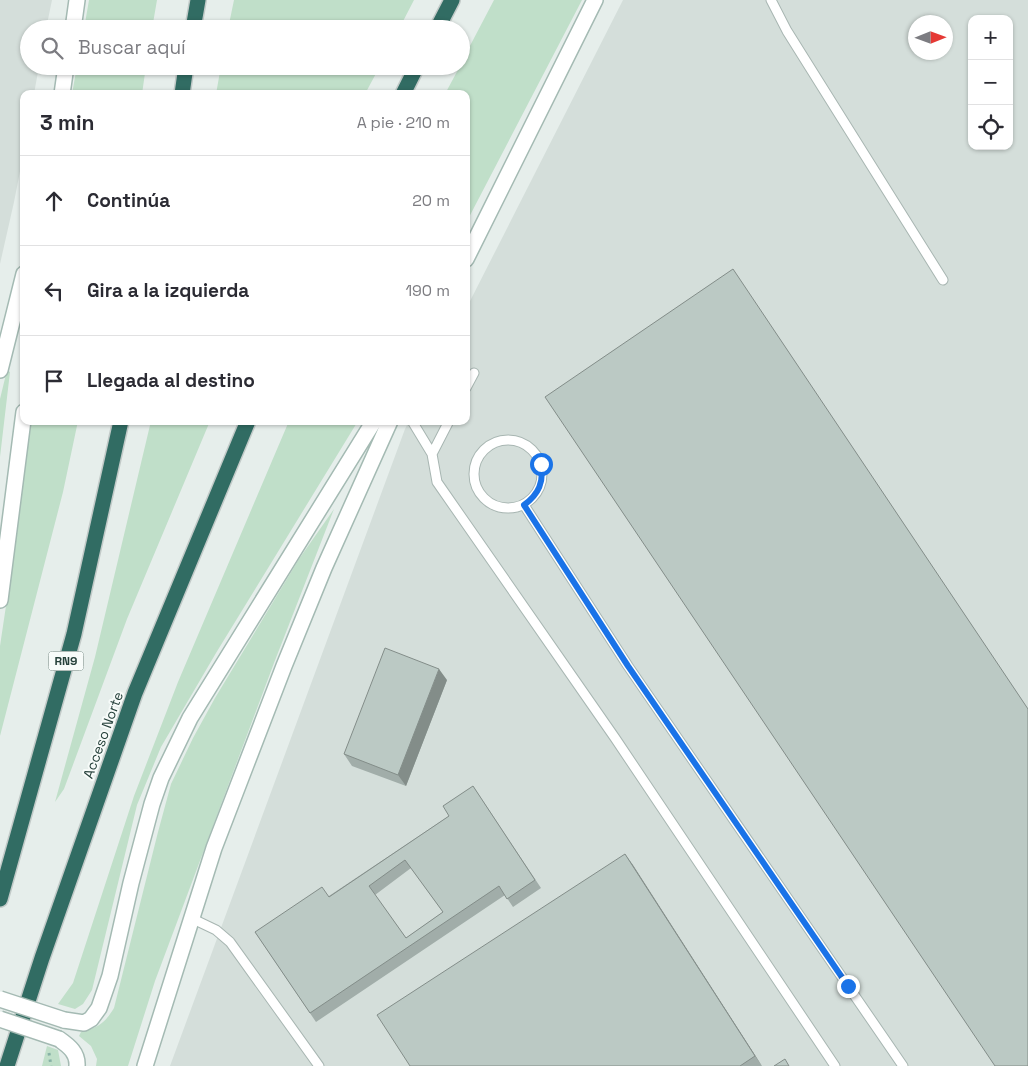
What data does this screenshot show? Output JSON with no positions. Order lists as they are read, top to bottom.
{
  "streets": {
    "highway": ["RN9", "Acceso Norte"]
  },
  "north": "right",
  "page": {
    "map_buttons": ["+", "−"],
    "search": "Buscar aquí",
    "heading": ["3 min", "A pie · 210 m"],
    "list": [
      ["Continúa", "20 m"],
      ["Gira a la izquierda", "190 m"],
      "Llegada al destino"
    ]
  }
}
